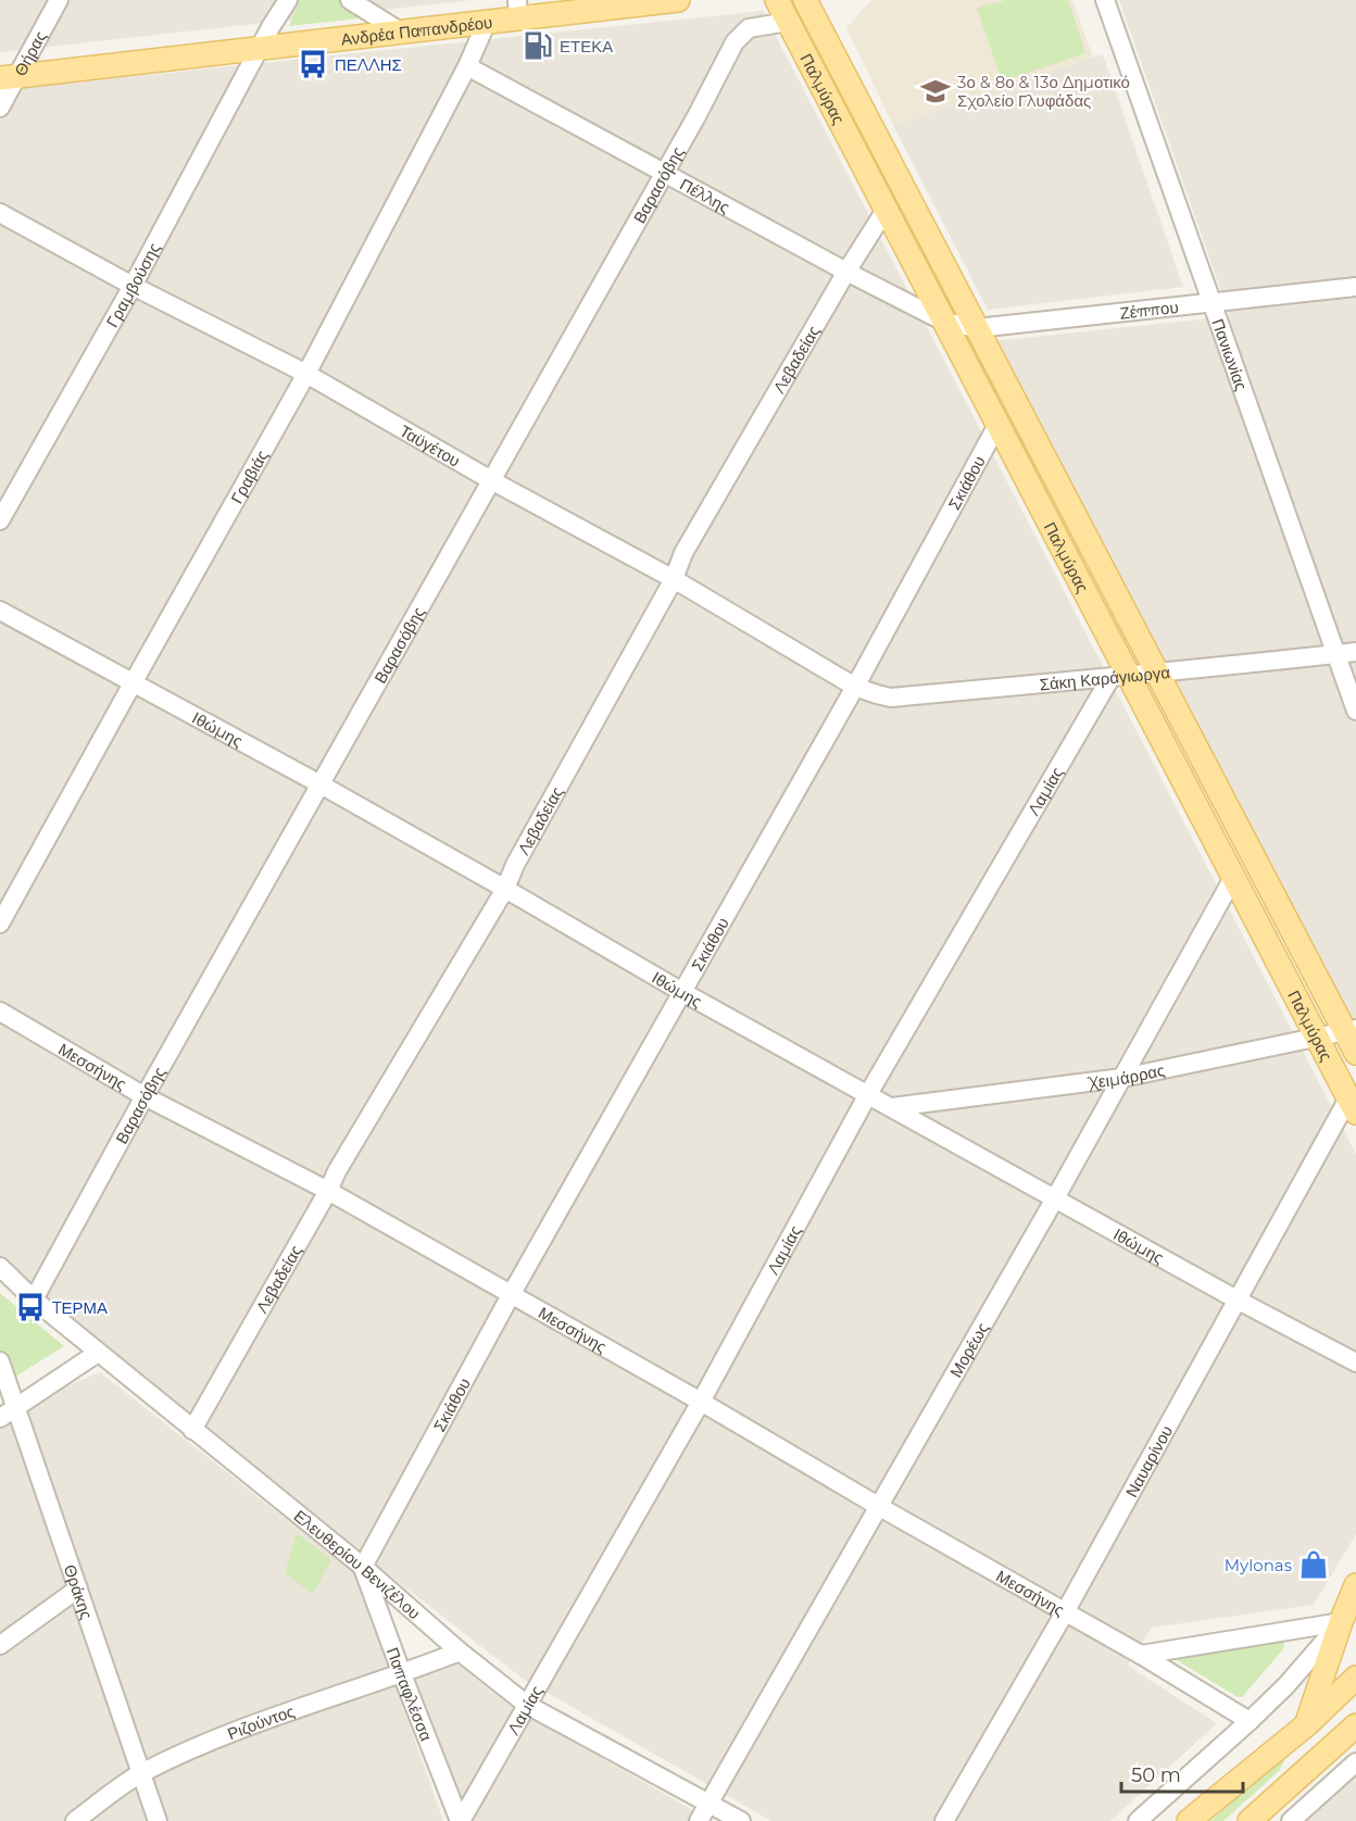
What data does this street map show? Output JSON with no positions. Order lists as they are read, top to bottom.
{
  "streets": {
    "main road": ["Ανδρέα Παπανδρέου", "Παλμύρας"],
    "street": [
      "Θήρας",
      "Βαρασόβης",
      "Πέλλης",
      "Γραμβούσης",
      "Ζέππου",
      "Πανιωνίας",
      "Λεβαδείας",
      "Ταϋγέτου",
      "Γραβιάς",
      "Σκιάθου",
      "Σάκη Καράγιωργα",
      "Ιθώμης",
      "Λαμίας",
      "Μεσσήνης",
      "Χειμάρρας",
      "Μορέως",
      "Ναυαρίνου",
      "Ελευθερίου Βενιζέλου",
      "Θράκης",
      "Παπαφλέσσα",
      "Ριζούντος"
    ]
  },
  "crossings": [
    ["Ανδρέα Παπανδρέου", "Θήρας"],
    ["Ανδρέα Παπανδρέου", "Γραμβούσης"],
    ["Ανδρέα Παπανδρέου", "Γραβιάς"],
    ["Παλμύρας", "Βαρασόβης"],
    ["Παλμύρας", "Πέλλης"],
    ["Παλμύρας", "Ζέππου"],
    ["Παλμύρας", "Λεβαδείας"],
    ["Παλμύρας", "Σκιάθου"],
    ["Παλμύρας", "Σάκη Καράγιωργα"],
    ["Παλμύρας", "Λαμίας"],
    ["Παλμύρας", "Χειμάρρας"],
    ["Παλμύρας", "Μορέως"],
    ["Παλμύρας", "Ναυαρίνου"],
    ["Βαρασόβης", "Πέλλης"],
    ["Βαρασόβης", "Ταϋγέτου"],
    ["Βαρασόβης", "Ιθώμης"],
    ["Βαρασόβης", "Μεσσήνης"],
    ["Βαρασόβης", "Ελευθερίου Βενιζέλου"],
    ["Πέλλης", "Ζέππου"],
    ["Πέλλης", "Λεβαδείας"],
    ["Πέλλης", "Γραβιάς"],
    ["Γραμβούσης", "Ταϋγέτου"],
    ["Ζέππου", "Πανιωνίας"],
    ["Πανιωνίας", "Σάκη Καράγιωργα"],
    ["Λεβαδείας", "Ταϋγέτου"],
    ["Λεβαδείας", "Ιθώμης"],
    ["Λεβαδείας", "Μεσσήνης"],
    ["Λεβαδείας", "Ελευθερίου Βενιζέλου"],
    ["Ταϋγέτου", "Γραβιάς"],
    ["Ταϋγέτου", "Σκιάθου"],
    ["Ταϋγέτου", "Σάκη Καράγιωργα"],
    ["Γραβιάς", "Ιθώμης"],
    ["Σκιάθου", "Σάκη Καράγιωργα"],
    ["Σκιάθου", "Ιθώμης"],
    ["Σκιάθου", "Μεσσήνης"],
    ["Σκιάθου", "Ελευθερίου Βενιζέλου"],
    ["Σκιάθου", "Παπαφλέσσα"],
    ["Σάκη Καράγιωργα", "Λαμίας"],
    ["Ιθώμης", "Λαμίας"],
    ["Ιθώμης", "Χειμάρρας"],
    ["Ιθώμης", "Μορέως"],
    ["Ιθώμης", "Ναυαρίνου"],
    ["Λαμίας", "Μεσσήνης"],
    ["Λαμίας", "Ελευθερίου Βενιζέλου"],
    ["Λαμίας", "Παπαφλέσσα"],
    ["Μεσσήνης", "Μορέως"],
    ["Μεσσήνης", "Ναυαρίνου"],
    ["Χειμάρρας", "Μορέως"],
    ["Μορέως", "Ελευθερίου Βενιζέλου"],
    ["Ελευθερίου Βενιζέλου", "Παπαφλέσσα"],
    ["Ελευθερίου Βενιζέλου", "Ριζούντος"],
    ["Θράκης", "Ριζούντος"],
    ["Παπαφλέσσα", "Ριζούντος"]
  ],
  "places": {
    "fuel station": ["ΕΤΕΚΑ"],
    "bus stop": ["ΠΕΛΛΗΣ", "TΕΡΜΑ"],
    "school or university": ["3ο & 8ο & 13ο Δημοτικό Σχολείο Γλυφάδας"],
    "shop": ["Mylonas"]
  },
  "scale_bar": "50 m"
}
